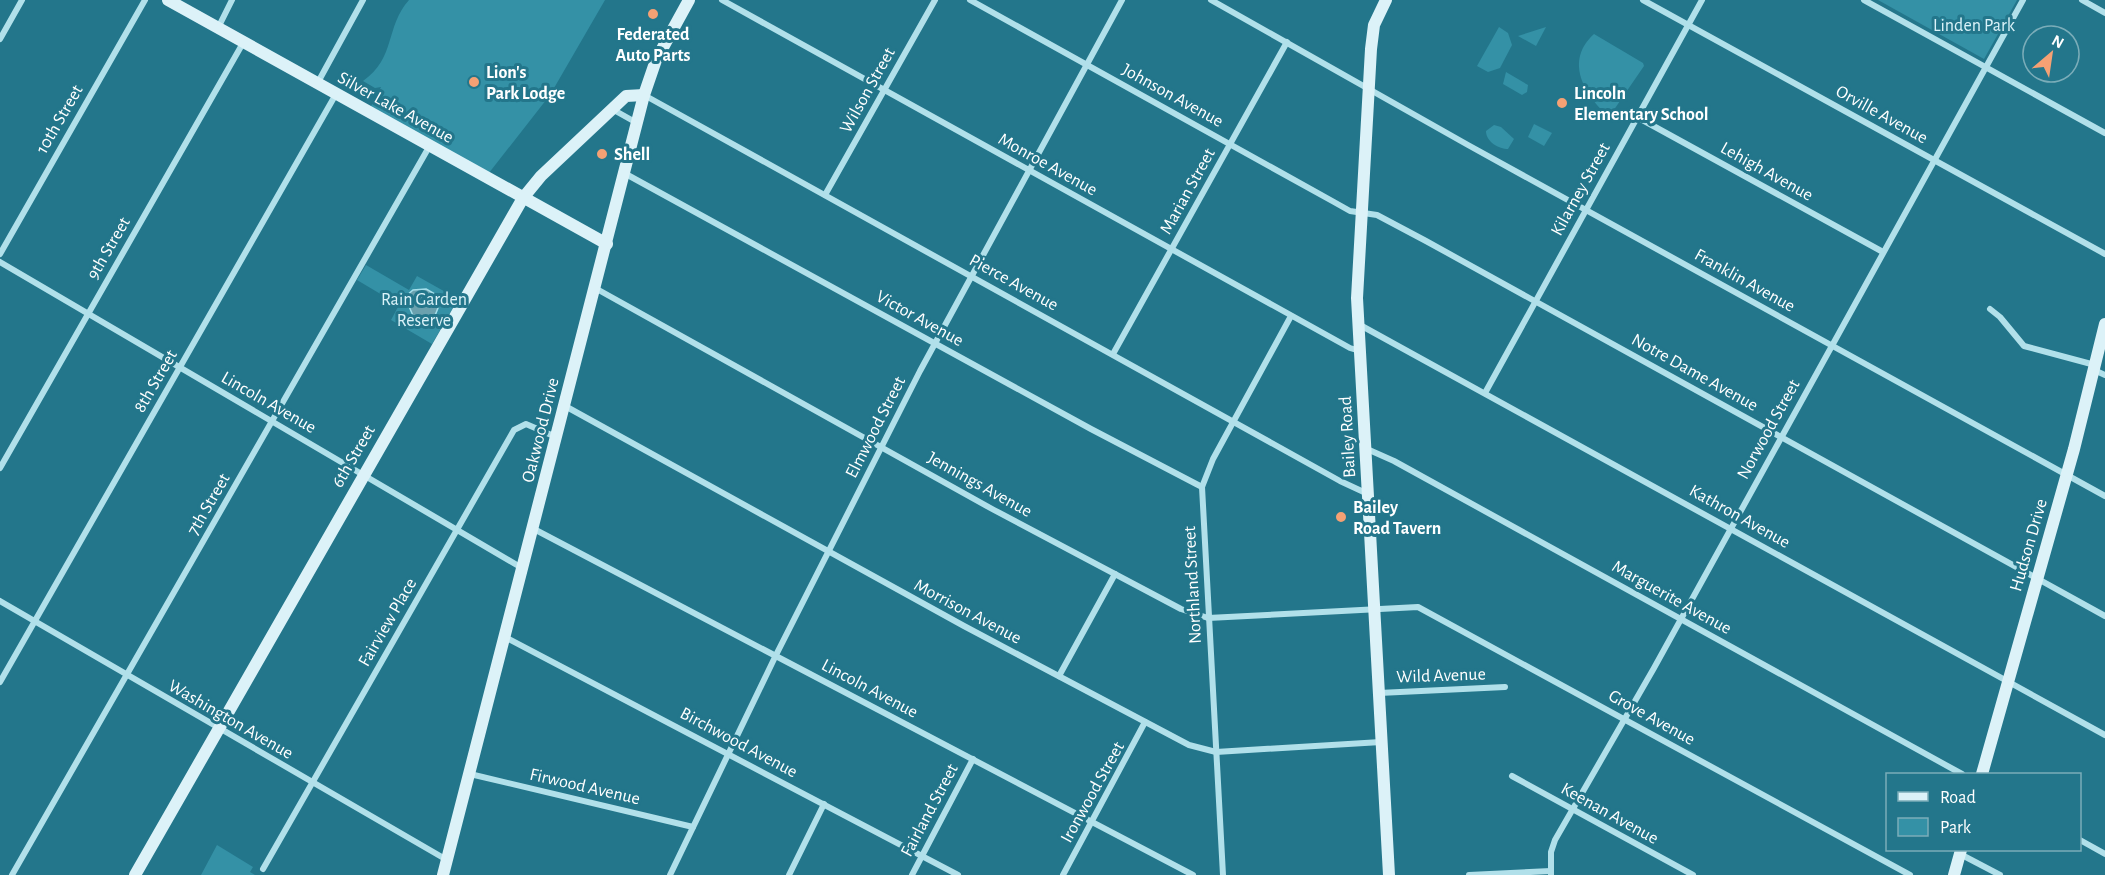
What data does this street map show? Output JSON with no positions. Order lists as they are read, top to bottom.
{
  "streets": {
    "street": [
      "Wilson Street",
      "Johnson Avenue",
      "Silver Lake Avenue",
      "Orville Avenue",
      "10th Street",
      "Monroe Avenue",
      "Lehigh Avenue",
      "Kilarney Street",
      "Marian Street",
      "9th Street",
      "Franklin Avenue",
      "Pierce Avenue",
      "Victor Avenue",
      "Notre Dame Avenue",
      "8th Street",
      "Lincoln Avenue",
      "Elmwood Street",
      "Norwood Street",
      "Oakwood Drive",
      "Bailey Road",
      "6th Street",
      "Jennings Avenue",
      "7th Street",
      "Kathron Avenue",
      "Hudson Drive",
      "Northland Street",
      "Marguerite Avenue",
      "Morrison Avenue",
      "Fairview Place",
      "Wild Avenue",
      "Grove Avenue",
      "Washington Avenue",
      "Birchwood Avenue",
      "Firwood Avenue",
      "Ironwood Street",
      "Fairland Street",
      "Keenan Avenue"
    ]
  },
  "crossings": [
    ["Wilson Street", "Monroe Avenue"],
    ["Wilson Street", "Pierce Avenue"],
    ["Johnson Avenue", "Marian Street"],
    ["Johnson Avenue", "Notre Dame Avenue"],
    ["Johnson Avenue", "Elmwood Street"],
    ["Johnson Avenue", "Bailey Road"],
    ["Silver Lake Avenue", "9th Street"],
    ["Silver Lake Avenue", "8th Street"],
    ["Silver Lake Avenue", "Oakwood Drive"],
    ["Silver Lake Avenue", "6th Street"],
    ["Silver Lake Avenue", "7th Street"],
    ["Orville Avenue", "Kilarney Street"],
    ["Orville Avenue", "Norwood Street"],
    ["Monroe Avenue", "Marian Street"],
    ["Monroe Avenue", "Elmwood Street"],
    ["Monroe Avenue", "Bailey Road"],
    ["Monroe Avenue", "Northland Street"],
    ["Lehigh Avenue", "Kilarney Street"],
    ["Lehigh Avenue", "Norwood Street"],
    ["Kilarney Street", "Franklin Avenue"],
    ["Kilarney Street", "Notre Dame Avenue"],
    ["Kilarney Street", "Kathron Avenue"],
    ["Marian Street", "Franklin Avenue"],
    ["Marian Street", "Pierce Avenue"],
    ["9th Street", "Lincoln Avenue"],
    ["Franklin Avenue", "Norwood Street"],
    ["Franklin Avenue", "Bailey Road"],
    ["Franklin Avenue", "Hudson Drive"],
    ["Pierce Avenue", "Elmwood Street"],
    ["Pierce Avenue", "Oakwood Drive"],
    ["Pierce Avenue", "Bailey Road"],
    ["Pierce Avenue", "6th Street"],
    ["Pierce Avenue", "Northland Street"],
    ["Victor Avenue", "Elmwood Street"],
    ["Victor Avenue", "Oakwood Drive"],
    ["Victor Avenue", "Northland Street"],
    ["Notre Dame Avenue", "Norwood Street"],
    ["Notre Dame Avenue", "Bailey Road"],
    ["Notre Dame Avenue", "Hudson Drive"],
    ["8th Street", "Lincoln Avenue"],
    ["8th Street", "Washington Avenue"],
    ["Lincoln Avenue", "Elmwood Street"],
    ["Lincoln Avenue", "Oakwood Drive"],
    ["Lincoln Avenue", "6th Street"],
    ["Lincoln Avenue", "7th Street"],
    ["Lincoln Avenue", "Fairview Place"],
    ["Lincoln Avenue", "Ironwood Street"],
    ["Lincoln Avenue", "Fairland Street"],
    ["Elmwood Street", "Jennings Avenue"],
    ["Elmwood Street", "Morrison Avenue"],
    ["Elmwood Street", "Birchwood Avenue"],
    ["Elmwood Street", "Firwood Avenue"],
    ["Norwood Street", "Kathron Avenue"],
    ["Norwood Street", "Marguerite Avenue"],
    ["Norwood Street", "Grove Avenue"],
    ["Norwood Street", "Keenan Avenue"],
    ["Oakwood Drive", "6th Street"],
    ["Oakwood Drive", "Jennings Avenue"],
    ["Oakwood Drive", "Morrison Avenue"],
    ["Oakwood Drive", "Fairview Place"],
    ["Oakwood Drive", "Washington Avenue"],
    ["Oakwood Drive", "Birchwood Avenue"],
    ["Oakwood Drive", "Firwood Avenue"],
    ["Bailey Road", "Jennings Avenue"],
    ["Bailey Road", "Kathron Avenue"],
    ["Bailey Road", "Marguerite Avenue"],
    ["Bailey Road", "Morrison Avenue"],
    ["Bailey Road", "Wild Avenue"],
    ["Bailey Road", "Grove Avenue"],
    ["6th Street", "Washington Avenue"],
    ["Jennings Avenue", "Northland Street"],
    ["Jennings Avenue", "Grove Avenue"],
    ["7th Street", "Washington Avenue"],
    ["Kathron Avenue", "Hudson Drive"],
    ["Northland Street", "Morrison Avenue"],
    ["Morrison Avenue", "Ironwood Street"],
    ["Fairview Place", "Washington Avenue"],
    ["Birchwood Avenue", "Fairland Street"]
  ],
  "parks": ["Linden Park", "Rain Garden Reserve"],
  "places": [
    "Federated Auto Parts",
    "Lion's Park Lodge",
    "Lincoln Elementary School",
    "Shell",
    "Bailey Road Tavern"
  ],
  "legend": ["Road", "Park"],
  "north": "top right"
}
